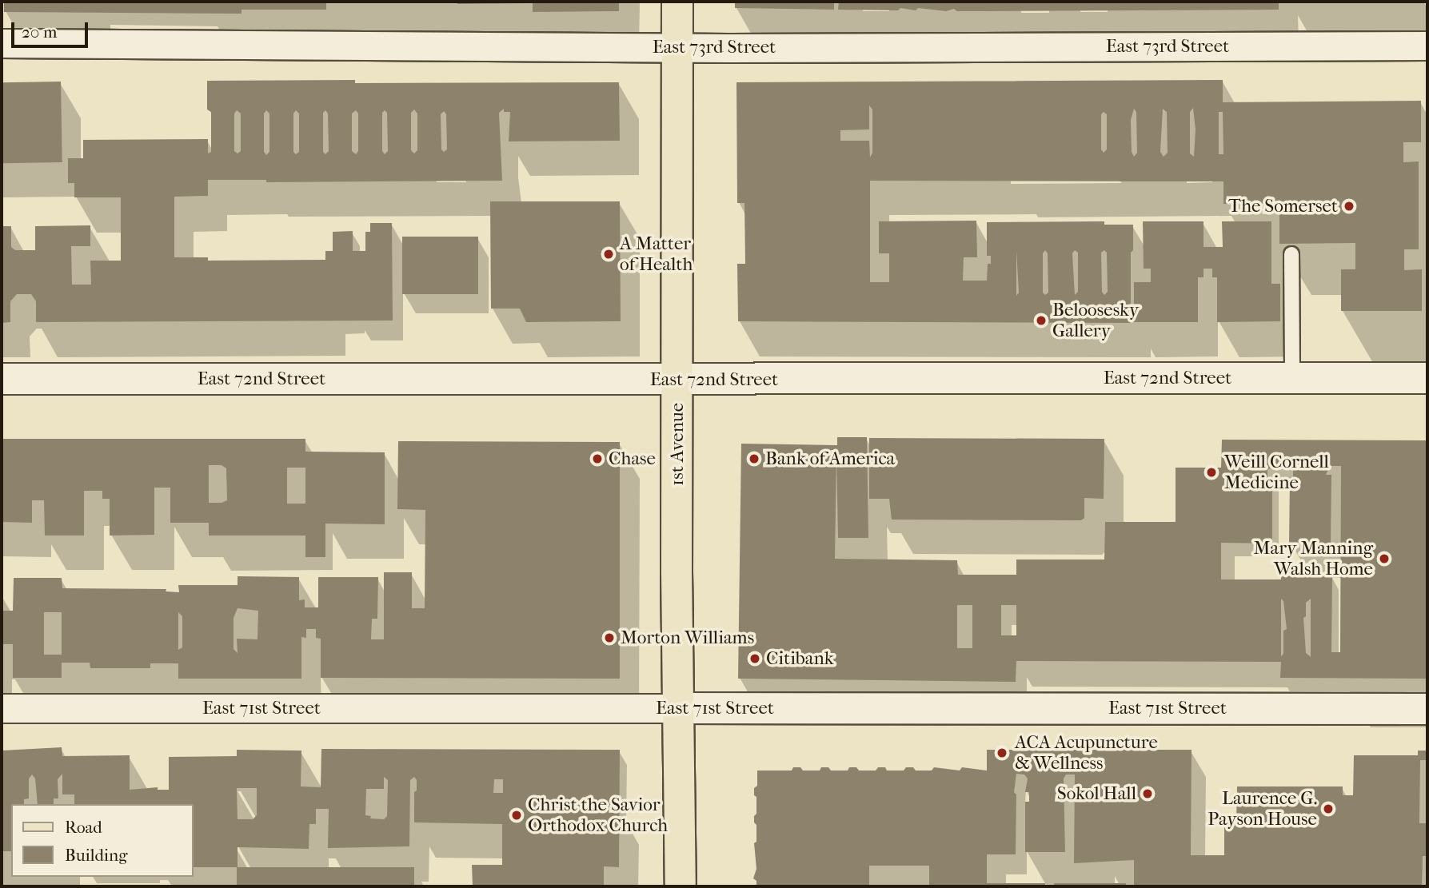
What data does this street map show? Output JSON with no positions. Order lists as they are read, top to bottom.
{
  "streets": {
    "main road": ["East 72nd Street", "1st Avenue", "East 71st Street"],
    "street": ["East 73rd Street"]
  },
  "crossings": [
    ["East 73rd Street", "1st Avenue"],
    ["East 72nd Street", "1st Avenue"],
    ["1st Avenue", "East 71st Street"]
  ],
  "places": [
    "The Somerset",
    "A Matter of Health",
    "Beloosesky Gallery",
    "Chase",
    "Bank of America",
    "Weill Cornell Medicine",
    "Mary Manning Walsh Home",
    "Morton Williams",
    "Citibank",
    "ACA Acupuncture & Wellness",
    "Sokol Hall",
    "Laurence G. Payson House",
    "Christ the Savior Orthodox Church"
  ],
  "legend": ["Road", "Building"],
  "scale_bar": "20 m"
}
